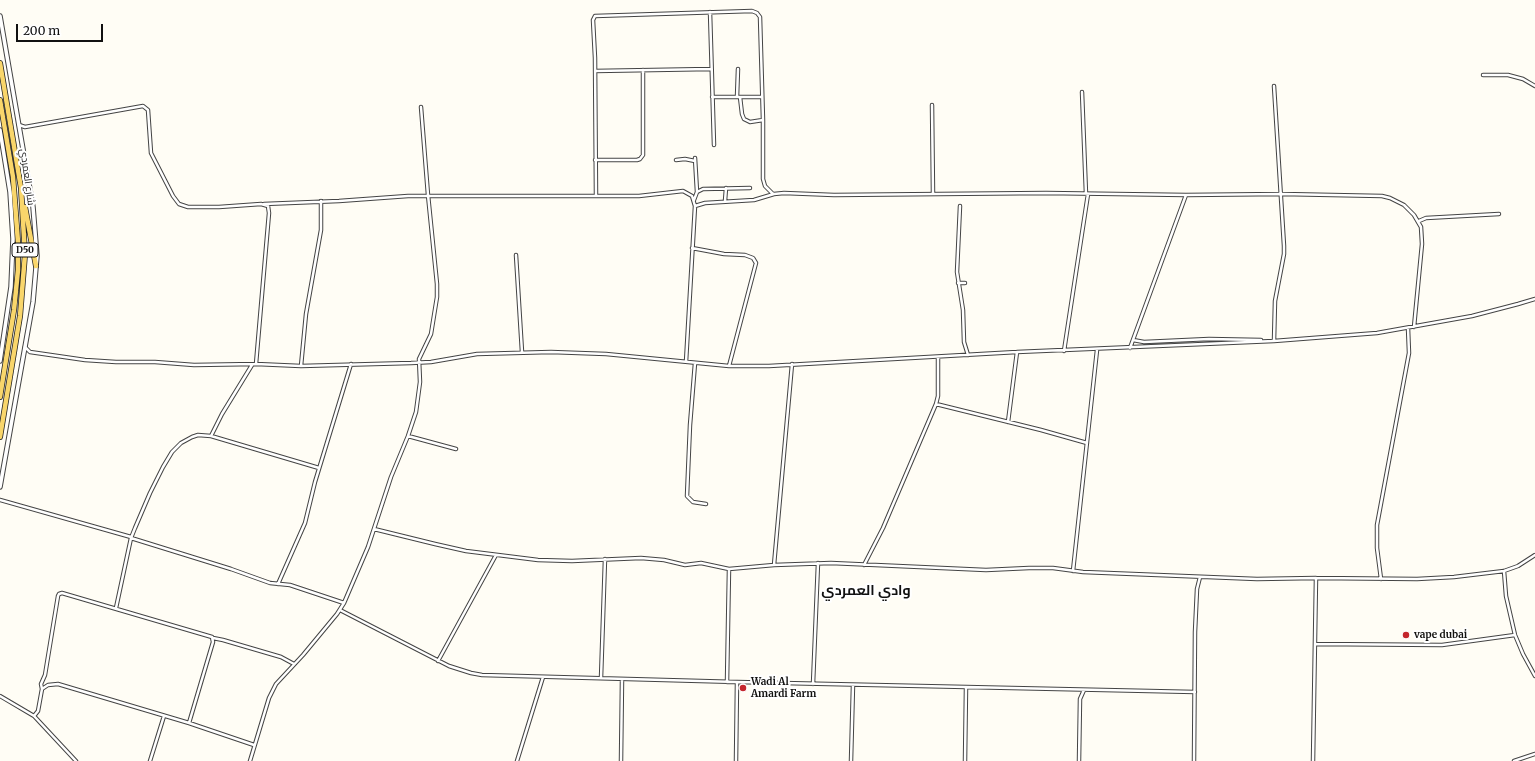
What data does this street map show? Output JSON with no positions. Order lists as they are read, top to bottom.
{
  "streets": {
    "main road": ["شارع العمردي", "D50"]
  },
  "districts": ["وادي العمردي"],
  "places": ["vape dubai", "Wadi Al Amardi Farm"],
  "scale_bar": "200 m"
}
